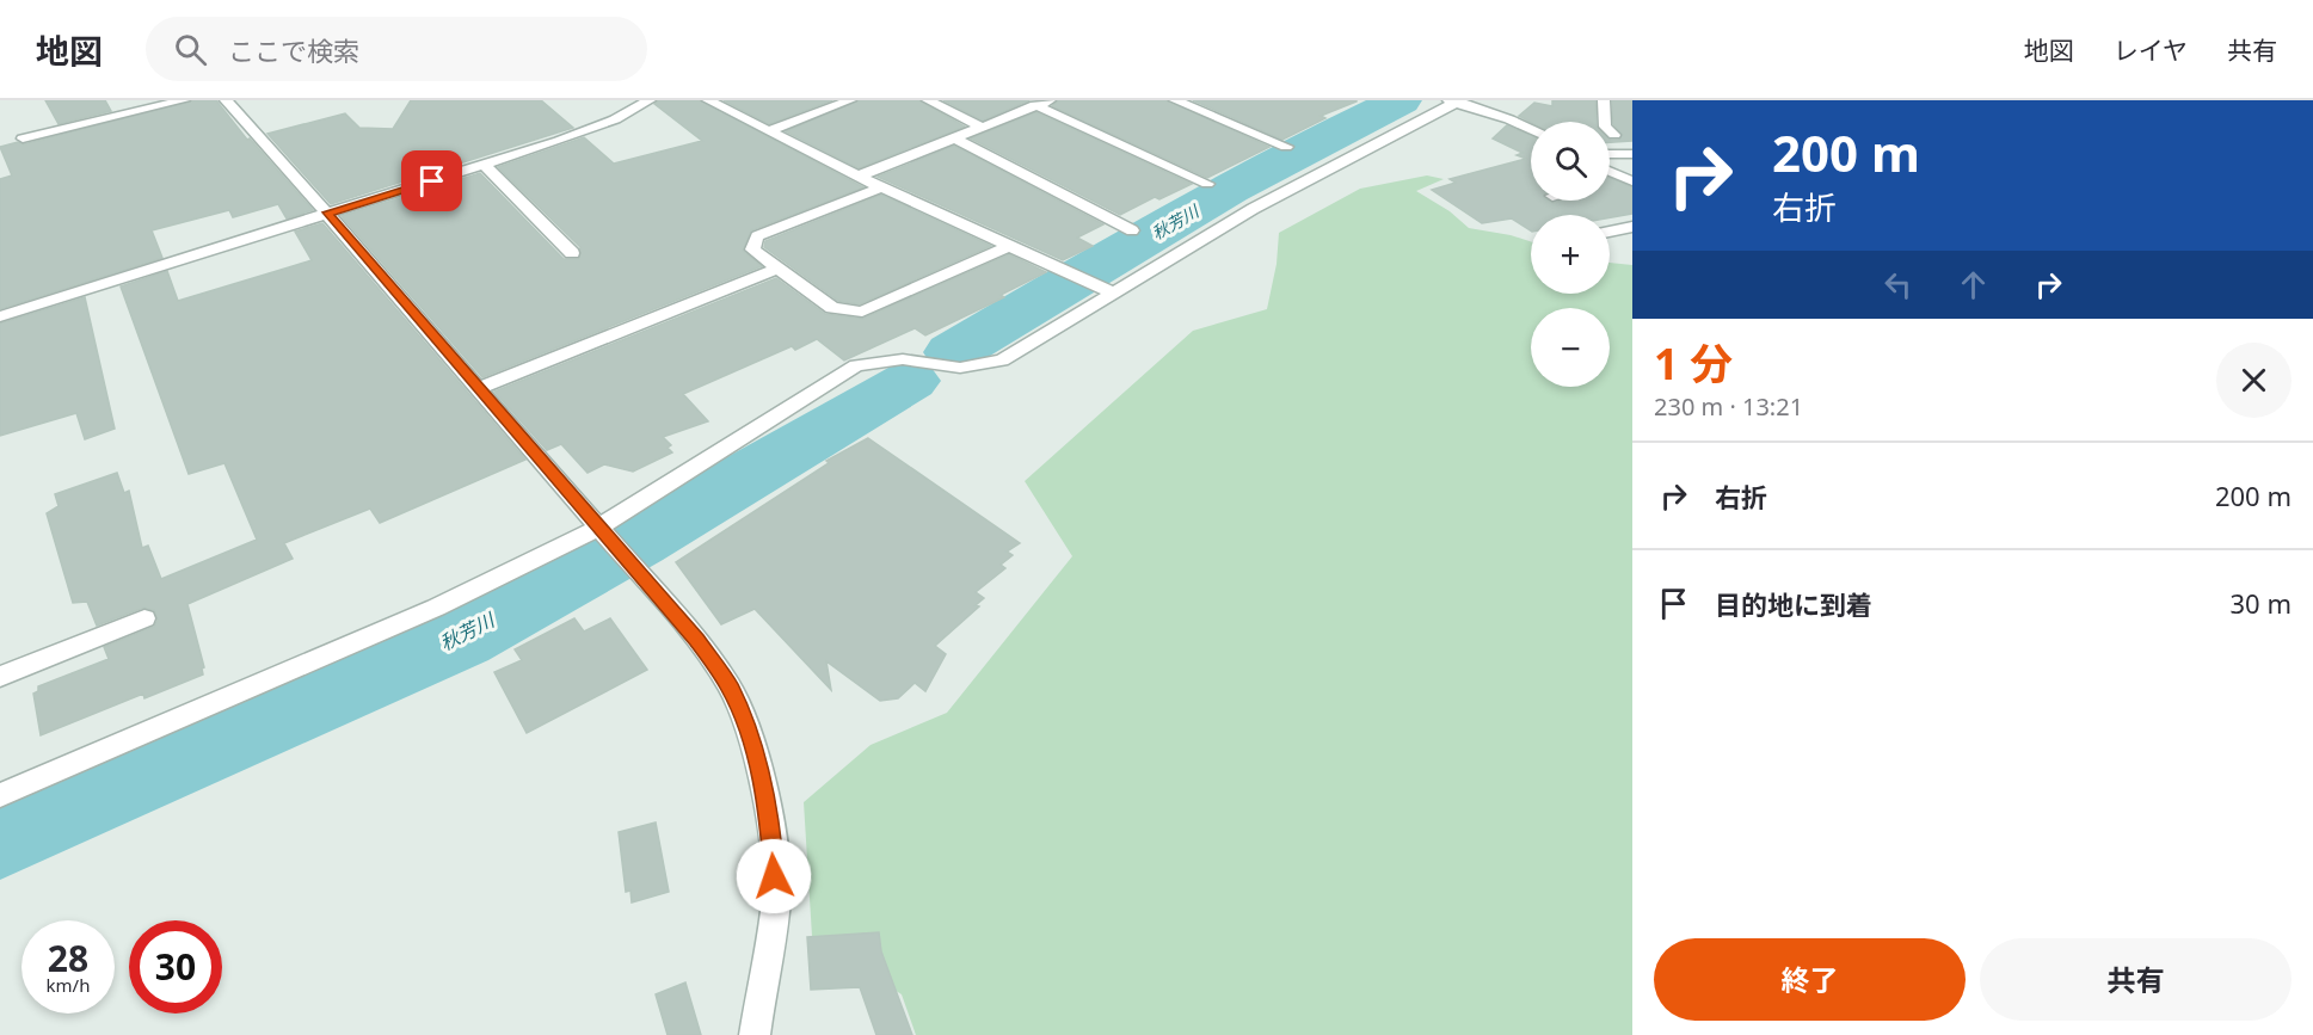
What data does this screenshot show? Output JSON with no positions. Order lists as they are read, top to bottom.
{
  "water": ["秋芳川"],
  "page": {
    "header": "地図",
    "search": "ここで検索",
    "nav": ["地図", "レイヤ", "共有"],
    "turn": ["200 m", "右折"],
    "map_buttons": ["+", "−"],
    "heading": ["1 分", "230 m · 13:21"],
    "list": [
      {
        "name": "右折",
        "value": "200 m"
      },
      {
        "name": "目的地に到着",
        "value": "30 m"
      }
    ],
    "speed": "28 km/h",
    "limit": "30",
    "buttons": ["終了", "共有"]
  }
}
